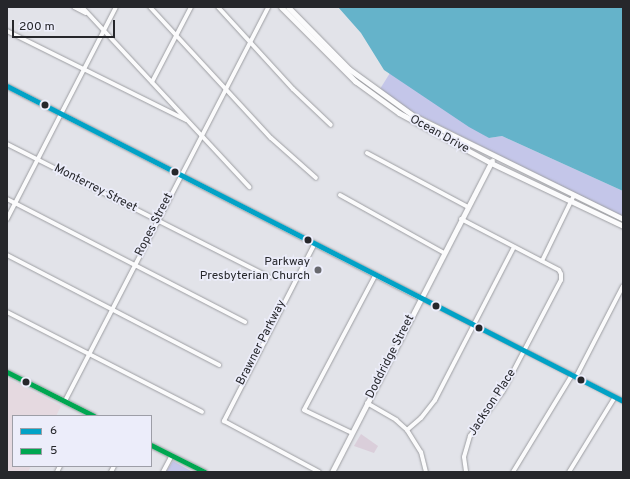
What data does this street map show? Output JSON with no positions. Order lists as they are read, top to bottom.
{
  "streets": {
    "main road": ["Ocean Drive", "Doddridge Street"],
    "street": [
      "Monterrey Street",
      "Ropes Street",
      "Brawner Parkway",
      "Jackson Place"
    ]
  },
  "crossings": [
    ["Ocean Drive", "Doddridge Street"],
    ["Monterrey Street", "Ropes Street"]
  ],
  "places": ["Parkway Presbyterian Church"],
  "lines": ["transit line 6", "transit line 5"],
  "legend": ["6", "5"],
  "scale_bar": "200 m"
}
